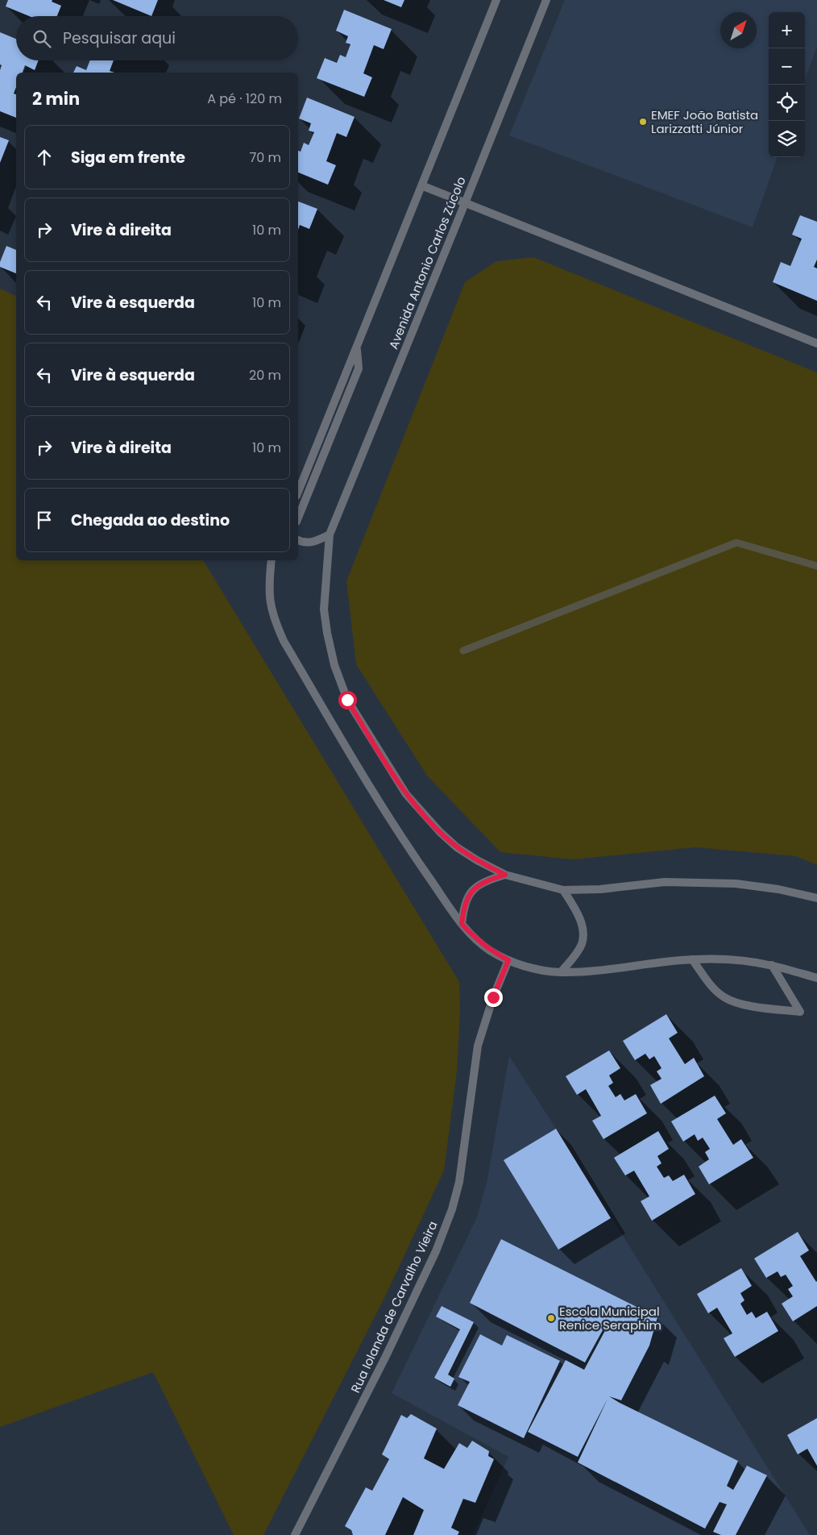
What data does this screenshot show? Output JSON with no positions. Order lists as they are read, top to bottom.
{
  "streets": {
    "street": ["Avenida Antonio Carlos Zúcolo", "Rua Iolanda de Carvalho Vieira"]
  },
  "crossings": [
    ["Avenida Antonio Carlos Zúcolo", "Rua Iolanda de Carvalho Vieira"]
  ],
  "places": ["EMEF João Batista Larizzatti Júnior", "Escola Municipal Renice Seraphim"],
  "north": "top right",
  "page": {
    "map_buttons": ["+", "−"],
    "search": "Pesquisar aqui",
    "heading": ["2 min", "A pé · 120 m"],
    "list": [
      ["Siga em frente", "70 m"],
      ["Vire à direita", "10 m"],
      ["Vire à esquerda", "10 m"],
      ["Vire à esquerda", "20 m"],
      ["Vire à direita", "10 m"],
      "Chegada ao destino"
    ]
  }
}
